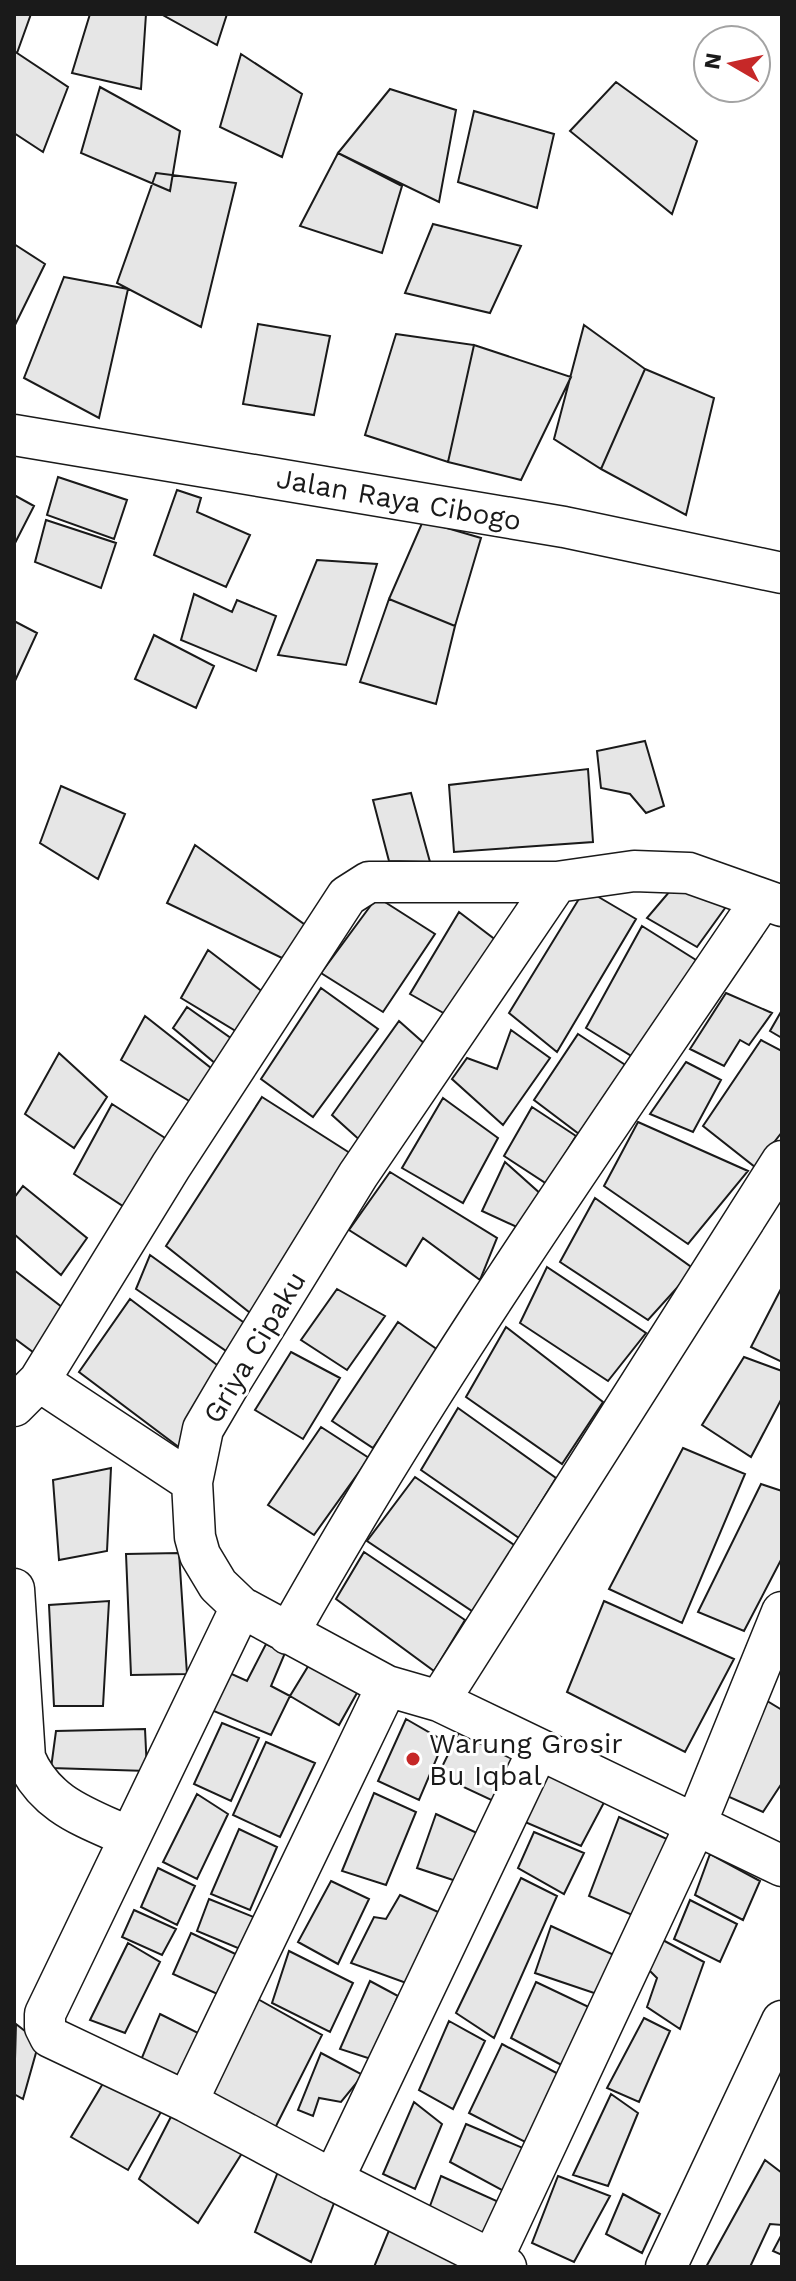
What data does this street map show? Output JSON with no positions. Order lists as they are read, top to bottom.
{
  "streets": {
    "street": ["Jalan Raya Cibogo", "Griya Cipaku"]
  },
  "places": ["Warung Grosir Bu Iqbal"],
  "north": "left"
}
